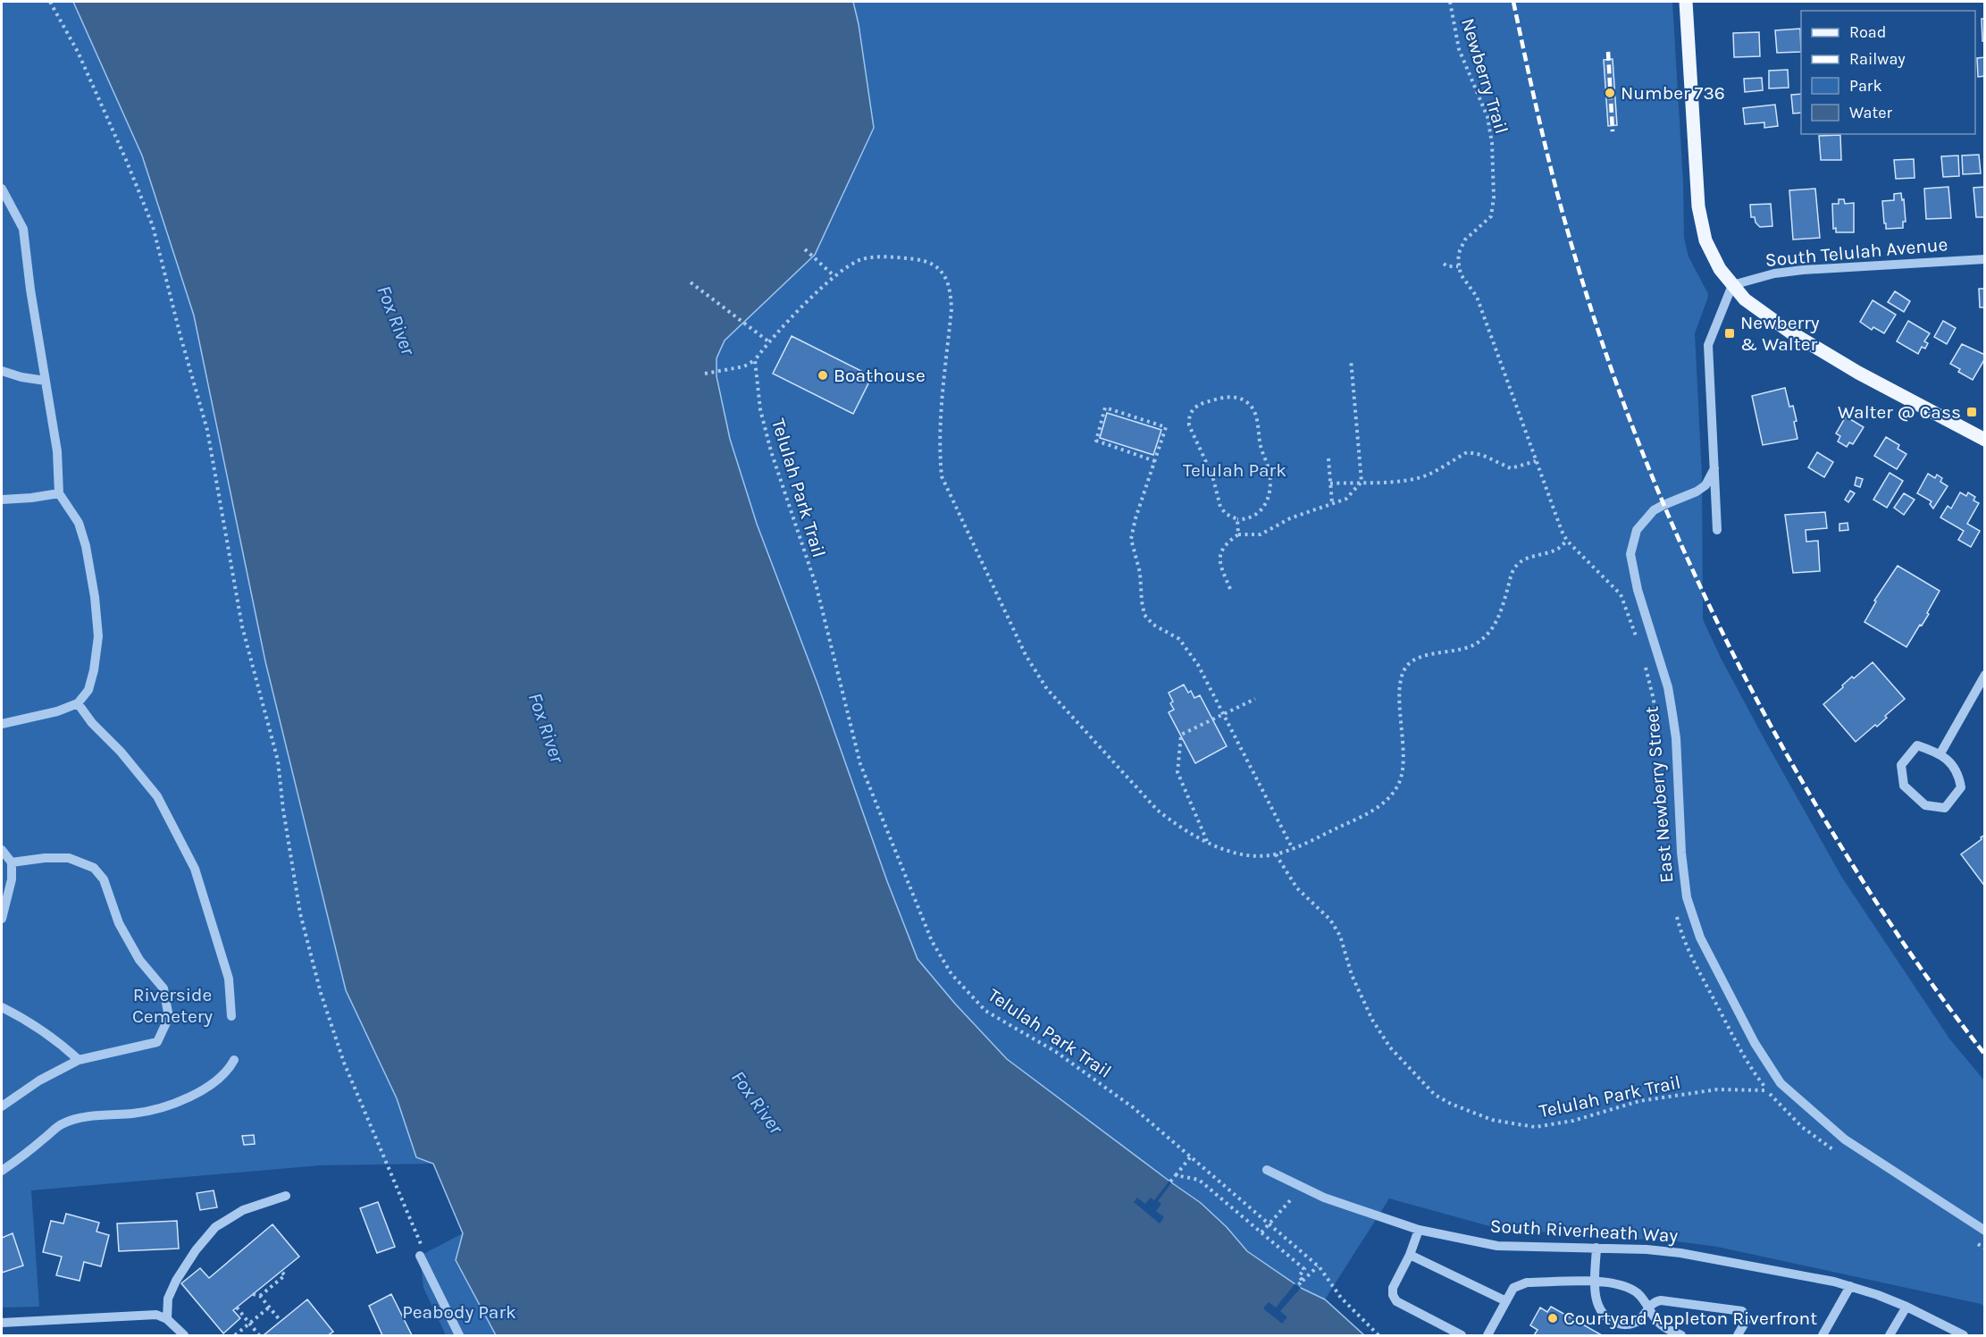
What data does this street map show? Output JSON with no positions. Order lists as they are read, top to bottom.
{
  "streets": {
    "street": ["South Telulah Avenue", "East Newberry Street", "South Riverheath Way"],
    "path": ["Newberry Trail", "Telulah Park Trail"]
  },
  "water": ["Fox River"],
  "parks": ["Telulah Park", "Riverside Cemetery", "Peabody Park"],
  "places": {
    "other": ["Number 736", "Boathouse", "Courtyard Appleton Riverfront"],
    "transit": ["Newberry & Walter", "Walter @ Cass"]
  },
  "legend": [
    "Road",
    "Railway",
    "Park",
    "Water"
  ]
}
